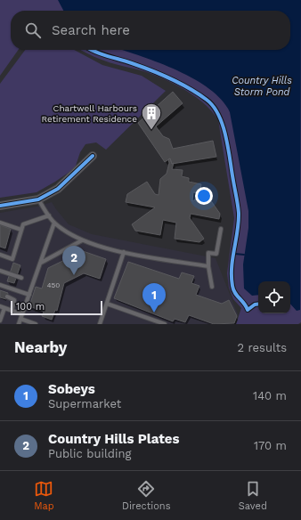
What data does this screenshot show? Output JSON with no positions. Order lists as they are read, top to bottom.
{
  "water": ["Country Hills Storm Pond"],
  "places": {
    "building": ["Chartwell Harbours Retirement Residence"]
  },
  "house_numbers": ["450"],
  "scale_bar": "100 m",
  "page": {
    "search": "Search here",
    "pins": ["2", "1"],
    "scale": "100 m",
    "heading": ["Nearby", "2 results"],
    "list": [
      {
        "mark": "1",
        "name": "Sobeys",
        "note": "Supermarket",
        "value": "140 m"
      },
      {
        "mark": "2",
        "name": "Country Hills Plates",
        "note": "Public building",
        "value": "170 m"
      }
    ],
    "nav": ["Map", "Directions", "Saved"]
  }
}
